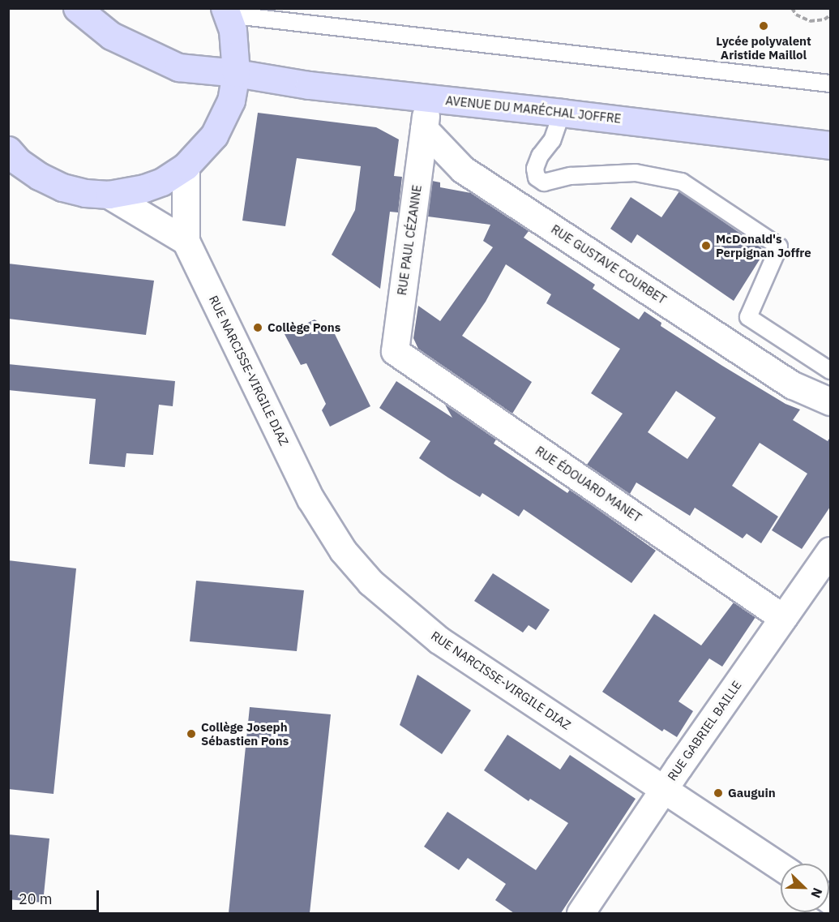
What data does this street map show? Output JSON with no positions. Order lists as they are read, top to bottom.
{
  "streets": {
    "main road": ["AVENUE DU MARÉCHAL JOFFRE"],
    "street": [
      "RUE PAUL CÉZANNE",
      "RUE GUSTAVE COURBET",
      "RUE NARCISSE-VIRGILE DIAZ",
      "RUE ÉDOUARD MANET",
      "RUE GABRIEL BAILLE"
    ]
  },
  "crossings": [
    ["RUE PAUL CÉZANNE", "RUE GUSTAVE COURBET"],
    ["RUE PAUL CÉZANNE", "RUE ÉDOUARD MANET"],
    ["RUE NARCISSE-VIRGILE DIAZ", "RUE GABRIEL BAILLE"],
    ["RUE ÉDOUARD MANET", "RUE GABRIEL BAILLE"]
  ],
  "places": [
    "Lycée polyvalent Aristide Maillol",
    "McDonald's Perpignan Joffre",
    "Collège Pons",
    "Collège Joseph Sébastien Pons",
    "Gauguin"
  ],
  "scale_bar": "20 m",
  "north": "bottom right"
}
